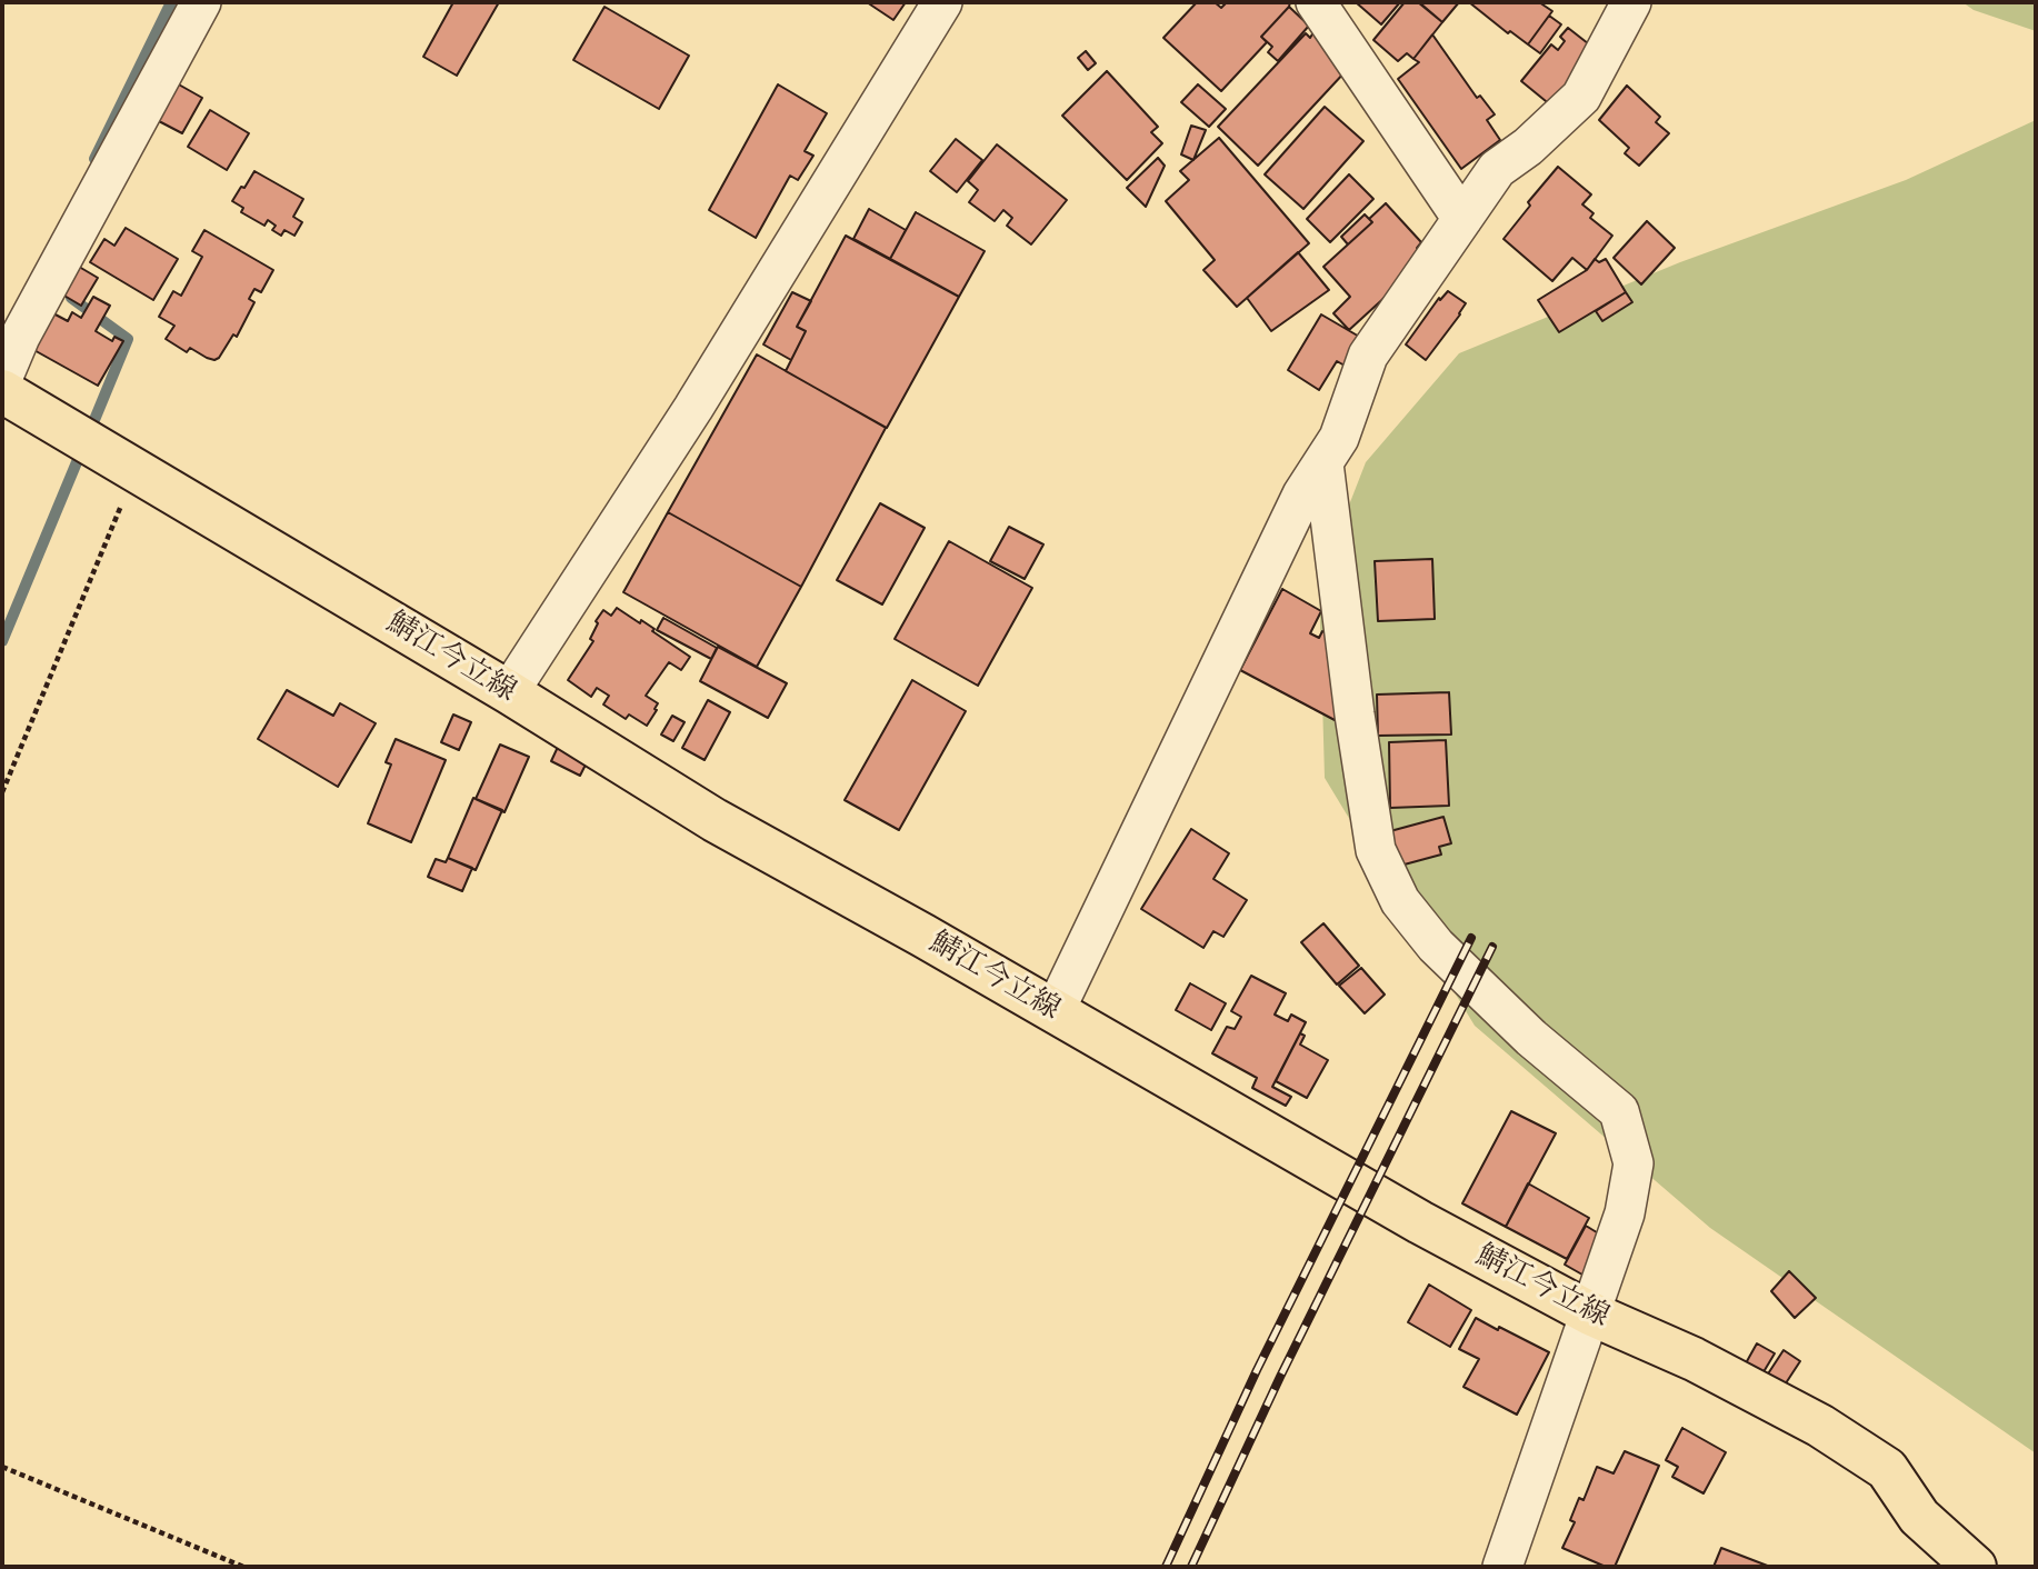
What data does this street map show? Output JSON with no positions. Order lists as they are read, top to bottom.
{
  "streets": {
    "main road": ["鯖江今立線"]
  }
}
